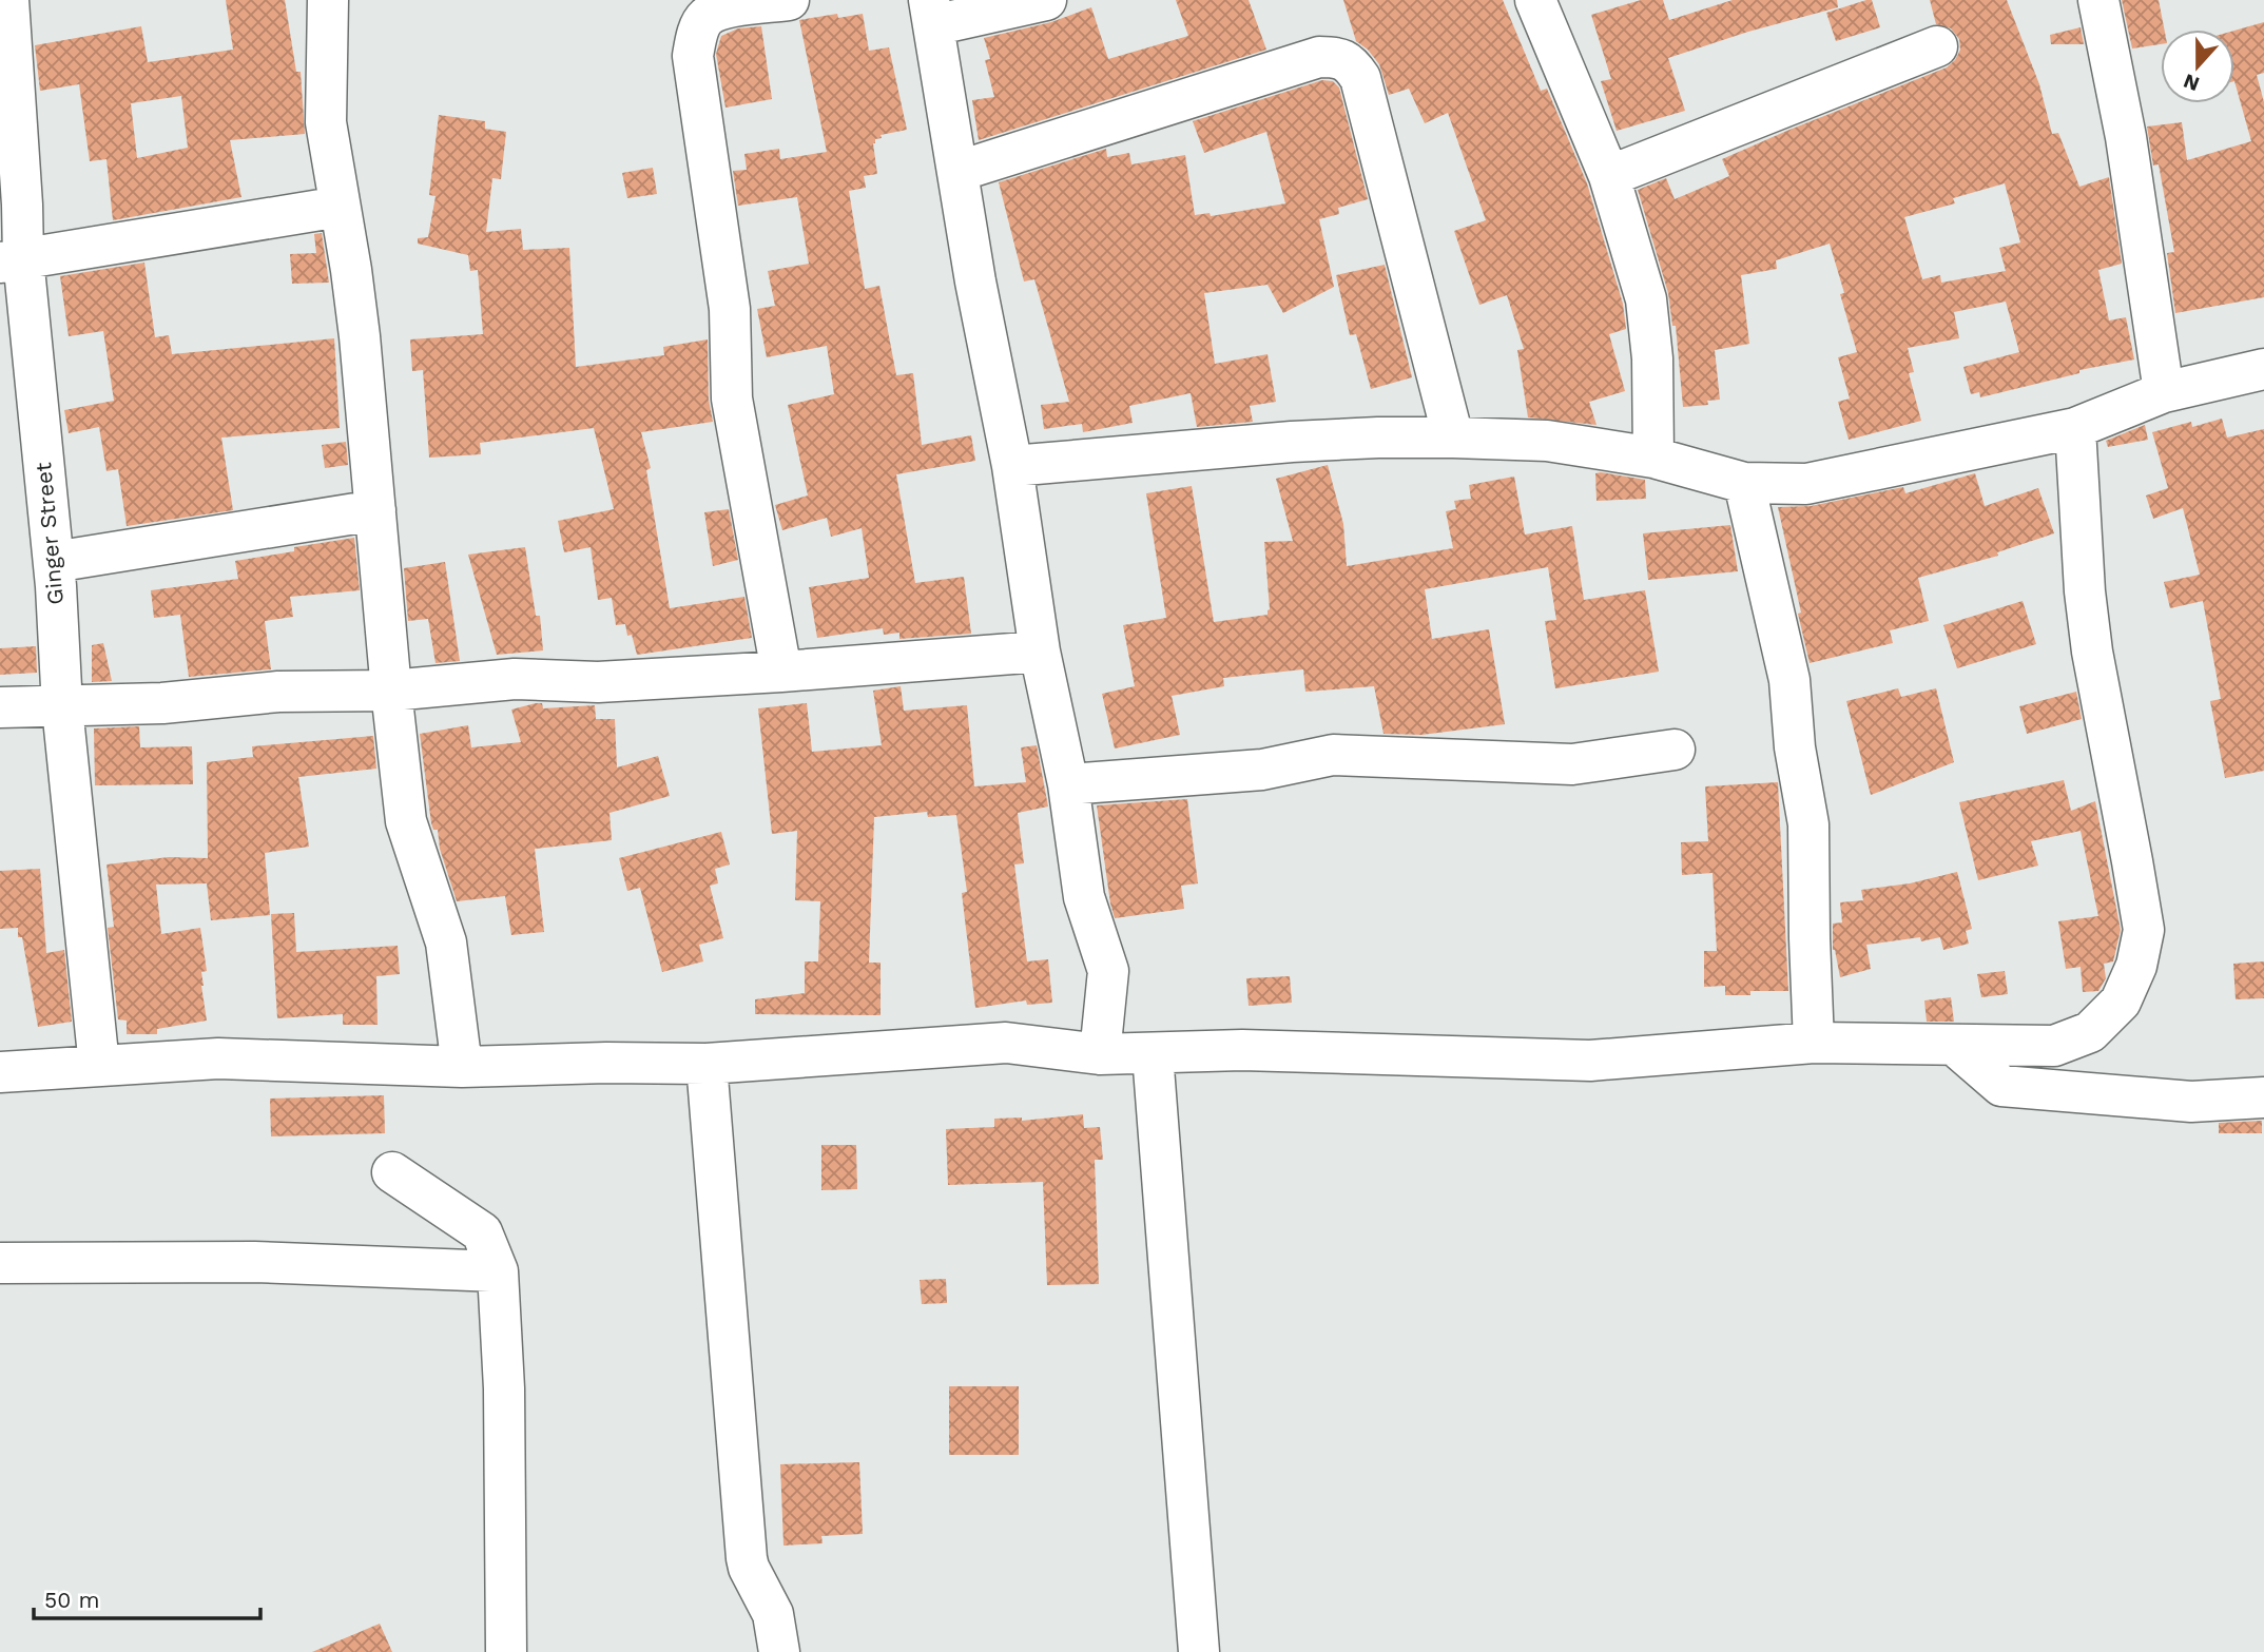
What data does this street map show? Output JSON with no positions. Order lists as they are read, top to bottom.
{
  "streets": {
    "street": ["Ginger Street"]
  },
  "scale_bar": "50 m",
  "north": "bottom"
}
